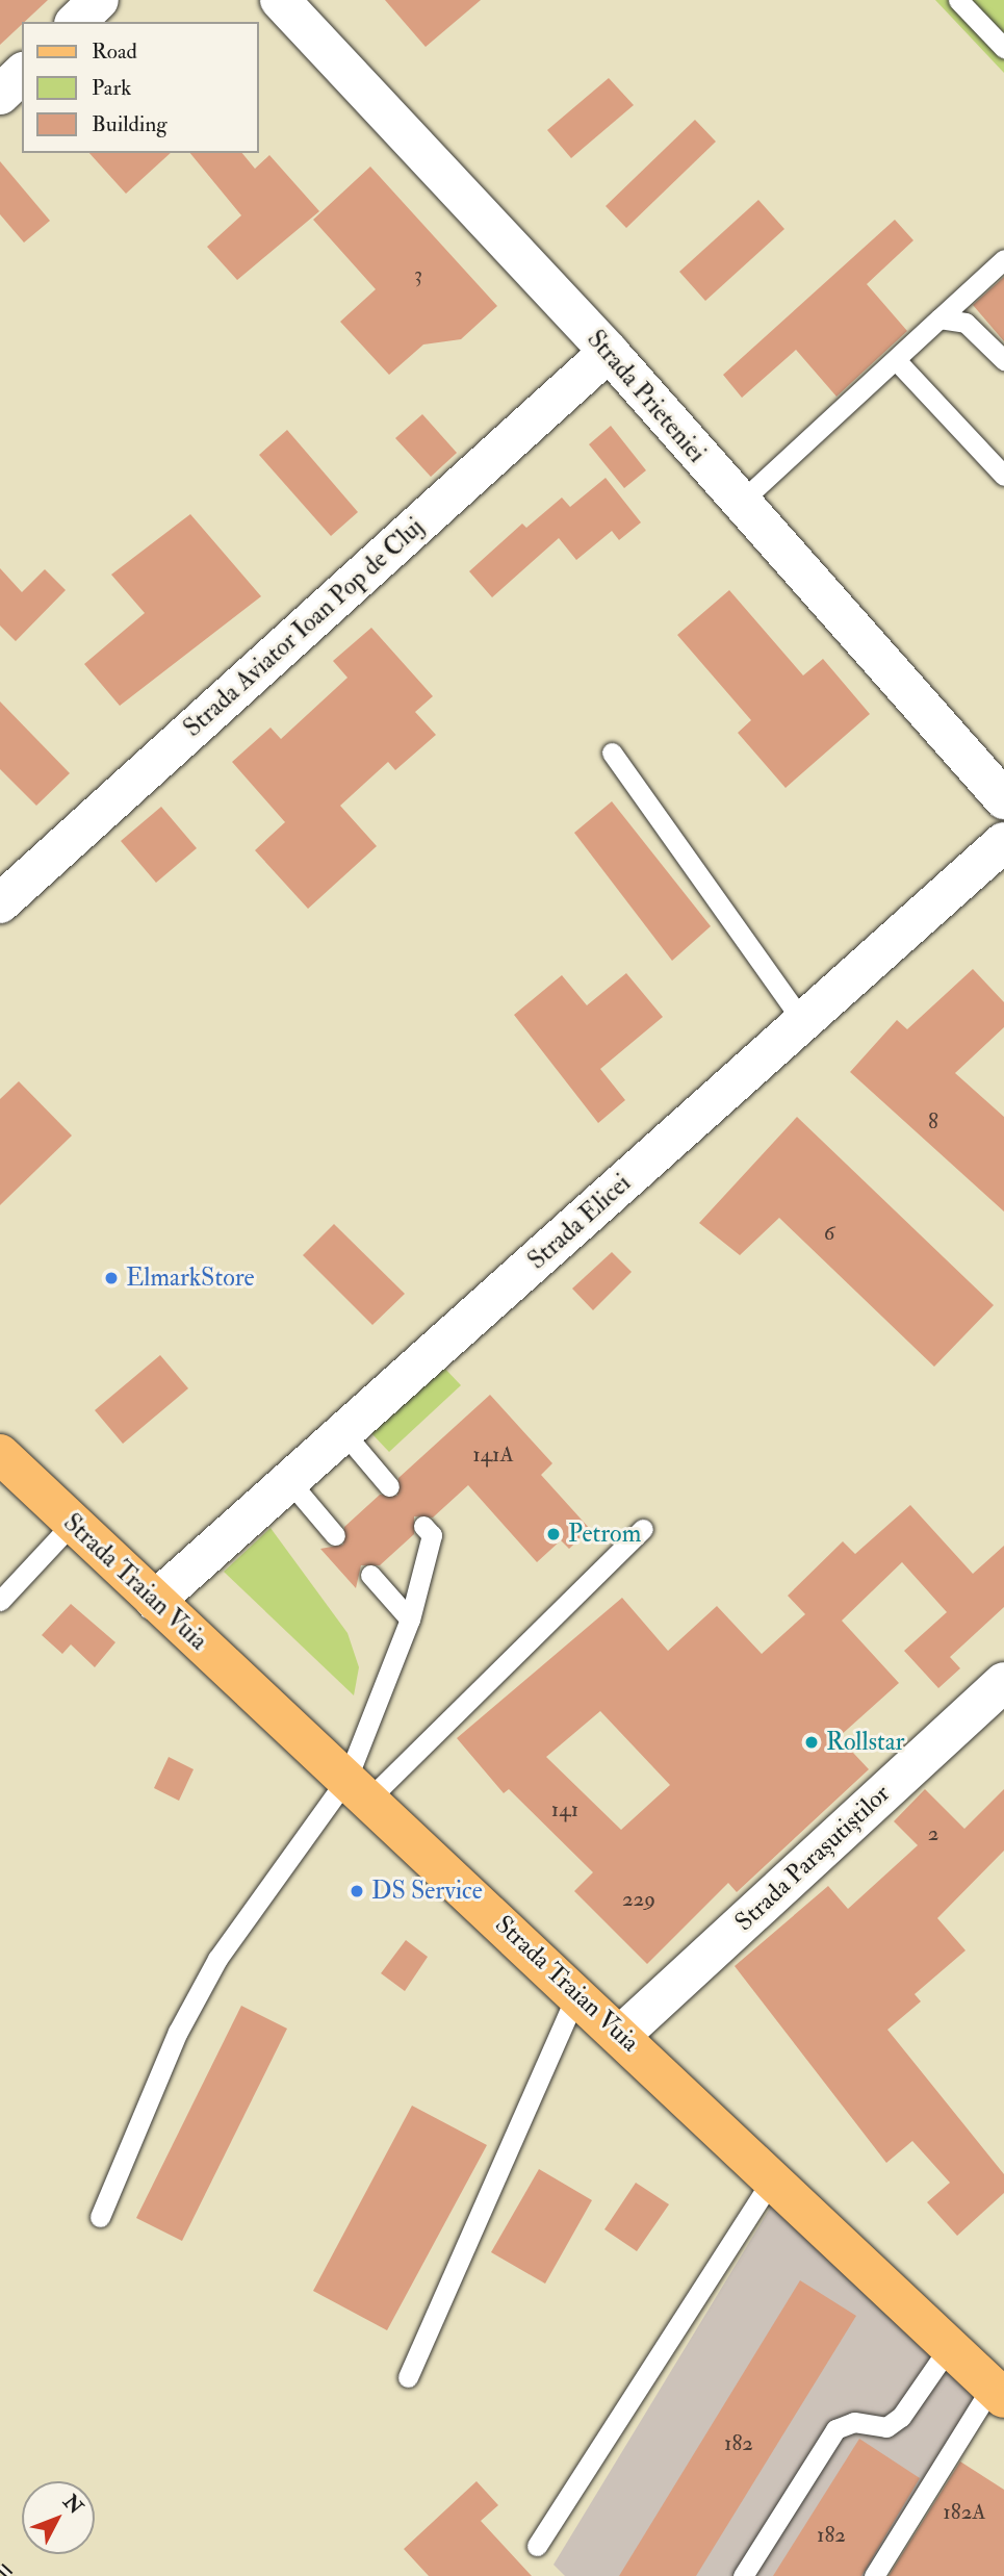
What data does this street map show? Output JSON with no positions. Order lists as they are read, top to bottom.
{
  "streets": {
    "main road": ["Strada Traian Vuia"],
    "street": [
      "Strada Prieteniei",
      "Strada Aviator Ioan Pop de Cluj",
      "Strada Elicei",
      "Strada Parașutiștilor"
    ]
  },
  "crossings": [
    ["Strada Prieteniei", "Strada Aviator Ioan Pop de Cluj"],
    ["Strada Elicei", "Strada Traian Vuia"],
    ["Strada Traian Vuia", "Strada Parașutiștilor"]
  ],
  "places": [
    "ElmarkStore",
    "Petrom",
    "Rollstar",
    "DS Service"
  ],
  "house_numbers": [
    "3",
    "8",
    "6",
    "141A",
    "141",
    "2",
    "229",
    "182",
    "182A",
    "182"
  ],
  "legend": ["Road", "Park", "Building"],
  "north": "top right"
}
